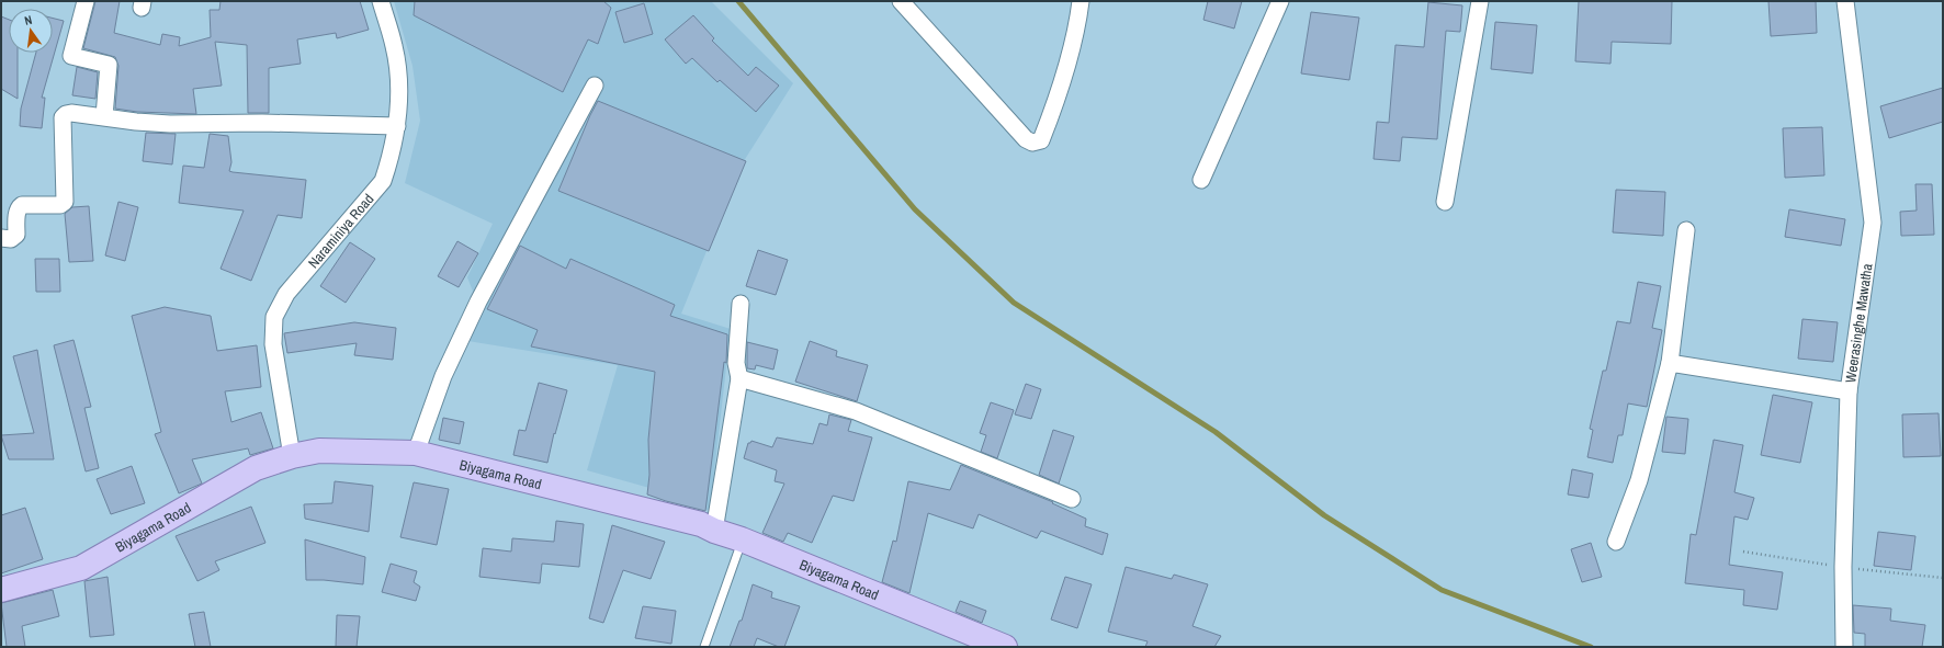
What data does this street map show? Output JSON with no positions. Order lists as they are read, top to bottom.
{
  "streets": {
    "main road": ["Biyagama Road"],
    "street": ["Naraminiya Road", "Weerasinghe Mawatha"]
  },
  "crossings": [
    ["Naraminiya Road", "Biyagama Road"]
  ],
  "north": "top"
}
